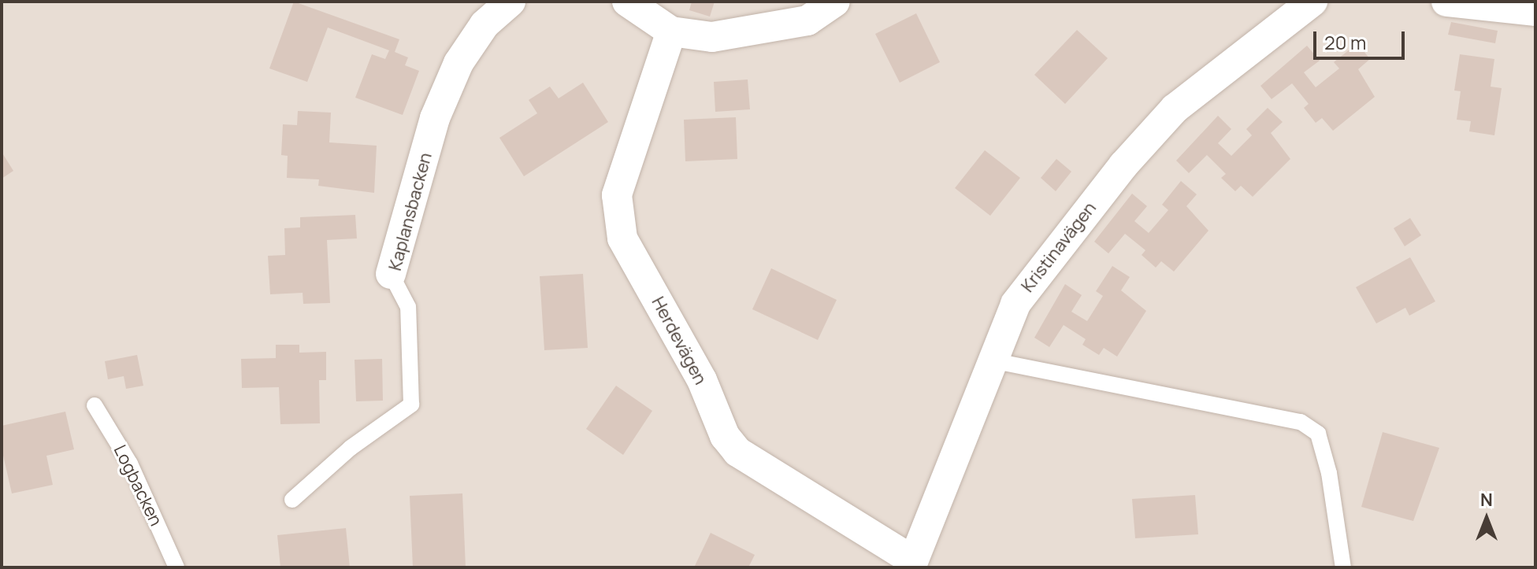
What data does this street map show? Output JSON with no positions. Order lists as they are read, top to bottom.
{
  "streets": {
    "street": ["Kaplansbacken", "Kristinavägen", "Herdevägen"],
    "lane": ["Logbacken"]
  },
  "crossings": [
    ["Kristinavägen", "Herdevägen"]
  ],
  "scale_bar": "20 m",
  "north": "top"
}
